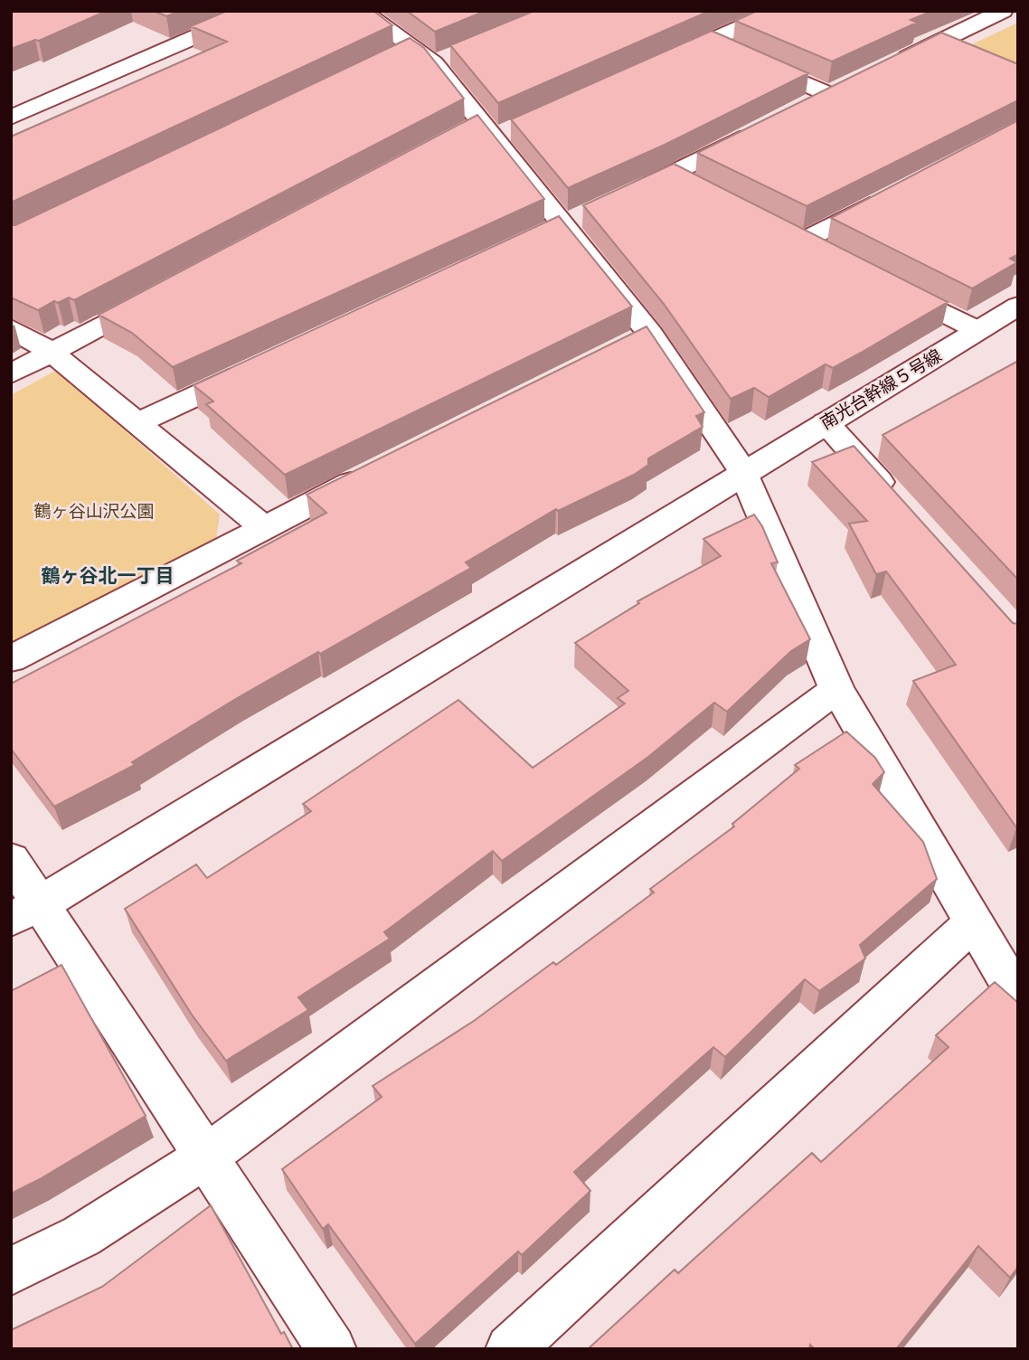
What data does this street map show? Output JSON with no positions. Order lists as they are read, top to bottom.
{
  "streets": {
    "street": ["南光台幹線５号線"]
  },
  "districts": ["鶴ヶ谷北一丁目"],
  "parks": ["鶴ヶ谷山沢公園"]
}
